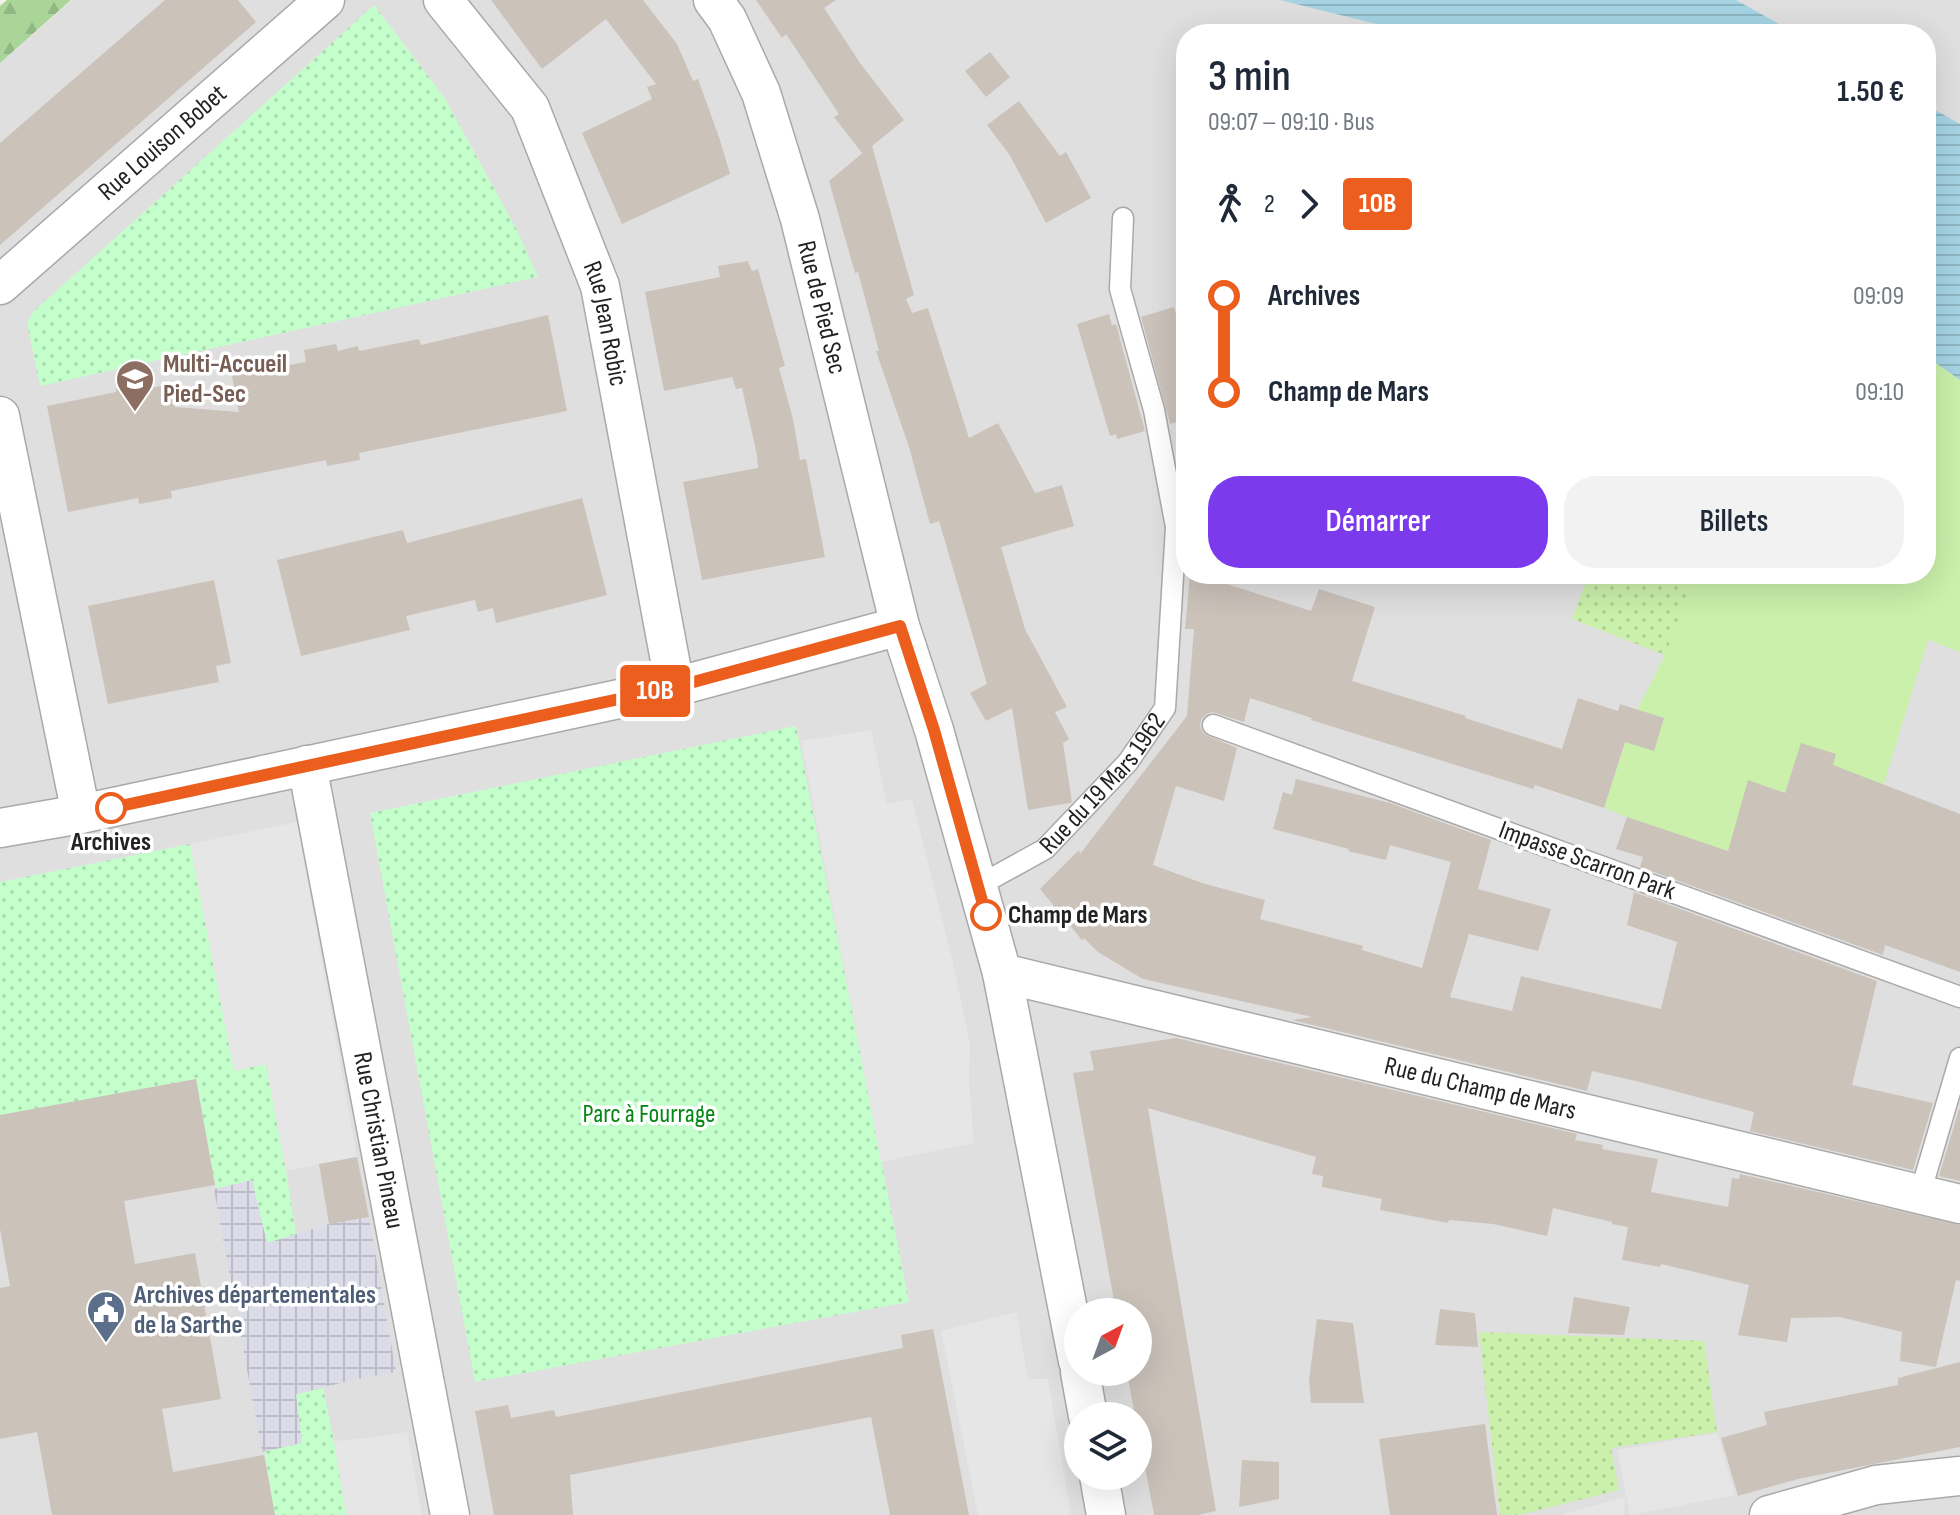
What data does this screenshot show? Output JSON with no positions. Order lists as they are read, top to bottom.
{
  "streets": {
    "street": [
      "Rue Louison Bobet",
      "Rue de Pied Sec",
      "Rue Jean Robic",
      "Rue du Champ de Mars",
      "Rue Christian Pineau"
    ],
    "lane": ["Rue du 19 Mars 1962", "Impasse Scarron Park"]
  },
  "parks": ["Parc à Fourrage"],
  "places": {
    "school or university": ["Multi-Accueil Pied-Sec"],
    "other": ["Archives", "Champ de Mars"],
    "public building": ["Archives départementales de la Sarthe"]
  },
  "lines": ["bus line 10B"],
  "north": "top right",
  "page": {
    "on_map": "10B",
    "heading": ["3 min", "09:07 – 09:10 · Bus", "1.50 €"],
    "legs": ["2", "10B"],
    "list": [
      {
        "name": "Archives",
        "value": "09:09"
      },
      {
        "name": "Champ de Mars",
        "value": "09:10"
      }
    ],
    "buttons": ["Démarrer", "Billets"]
  }
}
